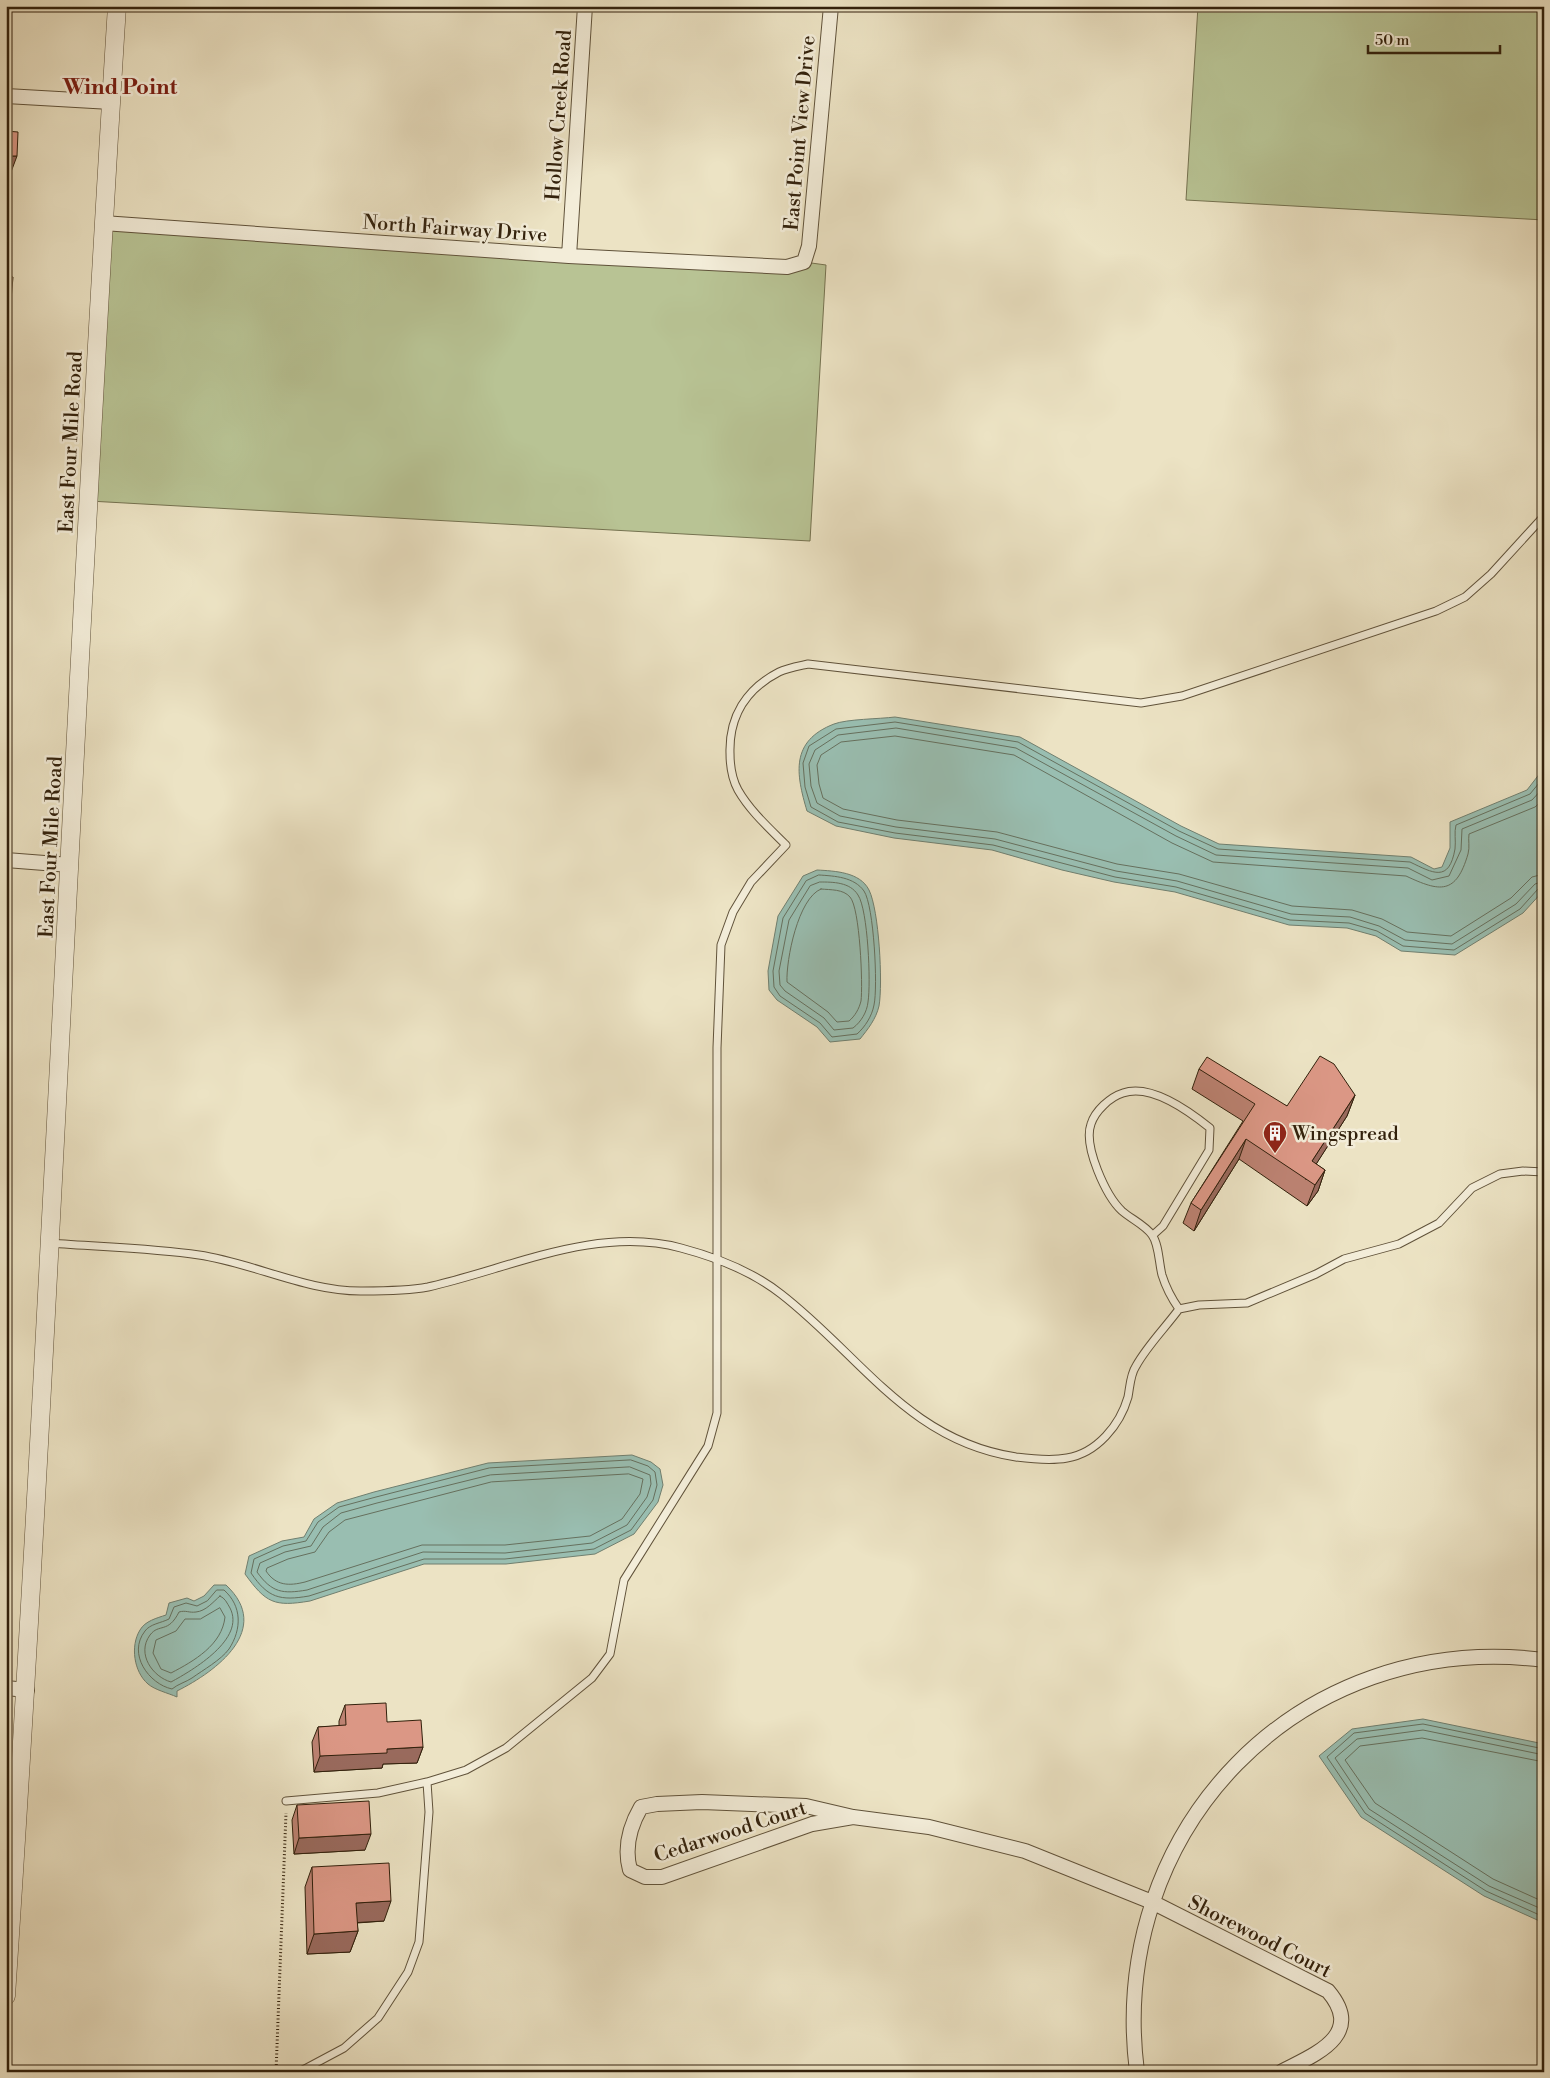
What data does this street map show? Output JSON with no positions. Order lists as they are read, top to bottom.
{
  "streets": {
    "street": [
      "Hollow Creek Road",
      "East Point View Drive",
      "North Fairway Drive",
      "East Four Mile Road",
      "Cedarwood Court",
      "Shorewood Court"
    ]
  },
  "crossings": [
    ["Hollow Creek Road", "North Fairway Drive"],
    ["East Point View Drive", "North Fairway Drive"],
    ["North Fairway Drive", "East Four Mile Road"],
    ["Cedarwood Court", "Shorewood Court"]
  ],
  "districts": ["Wind Point"],
  "places": {
    "building": ["Wingspread"]
  },
  "scale_bar": "50 m"
}
